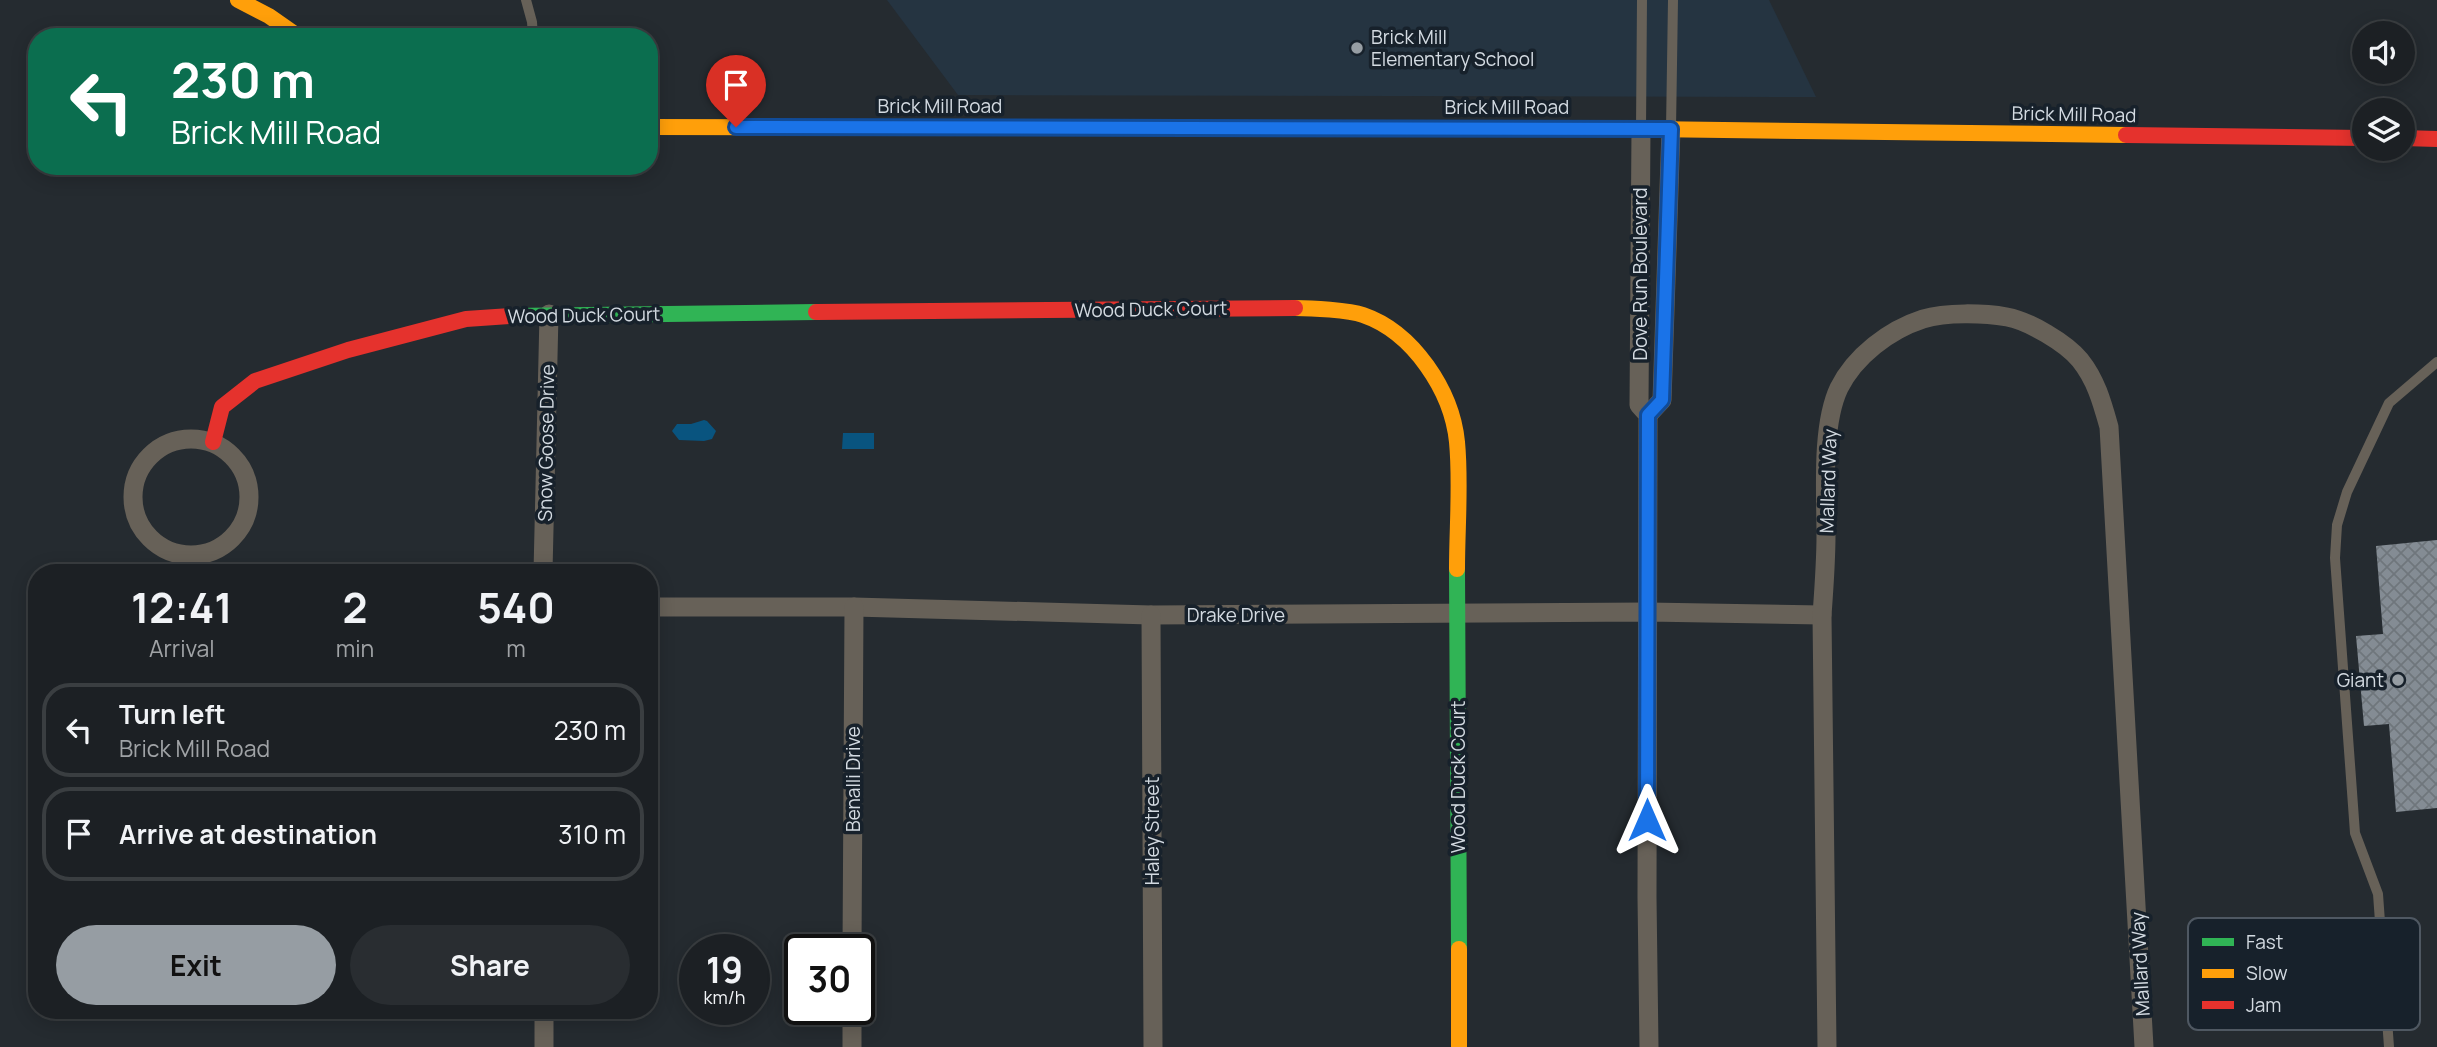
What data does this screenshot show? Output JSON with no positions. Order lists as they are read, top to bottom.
{
  "streets": {
    "street": [
      "Brick Mill Road",
      "Dove Run Boulevard",
      "Wood Duck Court",
      "Snow Goose Drive",
      "Mallard Way",
      "Drake Drive",
      "Benalli Drive",
      "Haley Street"
    ]
  },
  "crossings": [
    ["Brick Mill Road", "Dove Run Boulevard"],
    ["Dove Run Boulevard", "Drake Drive"],
    ["Wood Duck Court", "Snow Goose Drive"],
    ["Wood Duck Court", "Drake Drive"],
    ["Mallard Way", "Drake Drive"],
    ["Drake Drive", "Benalli Drive"],
    ["Drake Drive", "Haley Street"]
  ],
  "places": ["Brick Mill Elementary School", "Giant"],
  "legend": ["Fast", "Slow", "Jam"],
  "page": {
    "turn": ["230 m", "Brick Mill Road"],
    "eta": [
      "12:41",
      "Arrival",
      "2",
      "min",
      "540",
      "m"
    ],
    "list": [
      {
        "name": "Turn left",
        "note": "Brick Mill Road",
        "value": "230 m"
      },
      {
        "name": "Arrive at destination",
        "value": "310 m"
      }
    ],
    "buttons": ["Exit", "Share"],
    "speed": "19 km/h",
    "limit": "30"
  }
}
